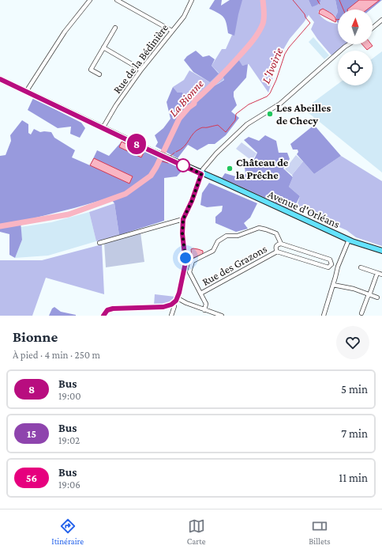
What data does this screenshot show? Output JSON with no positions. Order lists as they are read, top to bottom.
{
  "streets": {
    "main road": ["Avenue d'Orléans"],
    "street": ["Rue de la Bédinière", "Rue des Grazons"]
  },
  "crossings": [
    ["Rue de la Bédinière", "Avenue d'Orléans"]
  ],
  "water": ["L'Ivoirie", "La Bionne"],
  "places": ["Les Abeilles de Checy", "Château de la Prêche"],
  "lines": ["bus line 8"],
  "north": "top",
  "page": {
    "on_map": "8",
    "heading": ["Bionne", "À pied · 4 min · 250 m"],
    "list": [
      {
        "mark": "8",
        "name": "Bus",
        "note": "19:00",
        "value": "5 min"
      },
      {
        "mark": "15",
        "name": "Bus",
        "note": "19:02",
        "value": "7 min"
      },
      {
        "mark": "56",
        "name": "Bus",
        "note": "19:06",
        "value": "11 min"
      }
    ],
    "tabs": ["Itinéraire", "Carte", "Billets"]
  }
}
